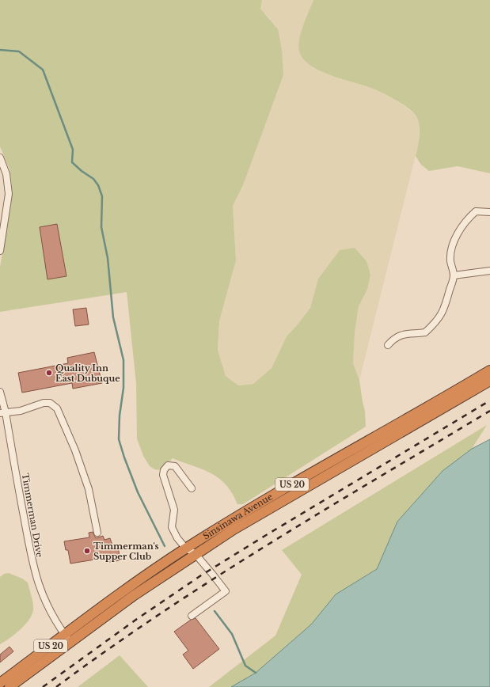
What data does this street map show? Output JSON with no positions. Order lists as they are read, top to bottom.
{
  "streets": {
    "highway": ["US 20", "Sinsinawa Avenue"],
    "street": ["Timmerman Drive"]
  },
  "crossings": [
    ["Timmerman Drive", "Sinsinawa Avenue"]
  ],
  "places": ["Quality Inn East Dubuque", "Timmerman's Supper Club"]
}
